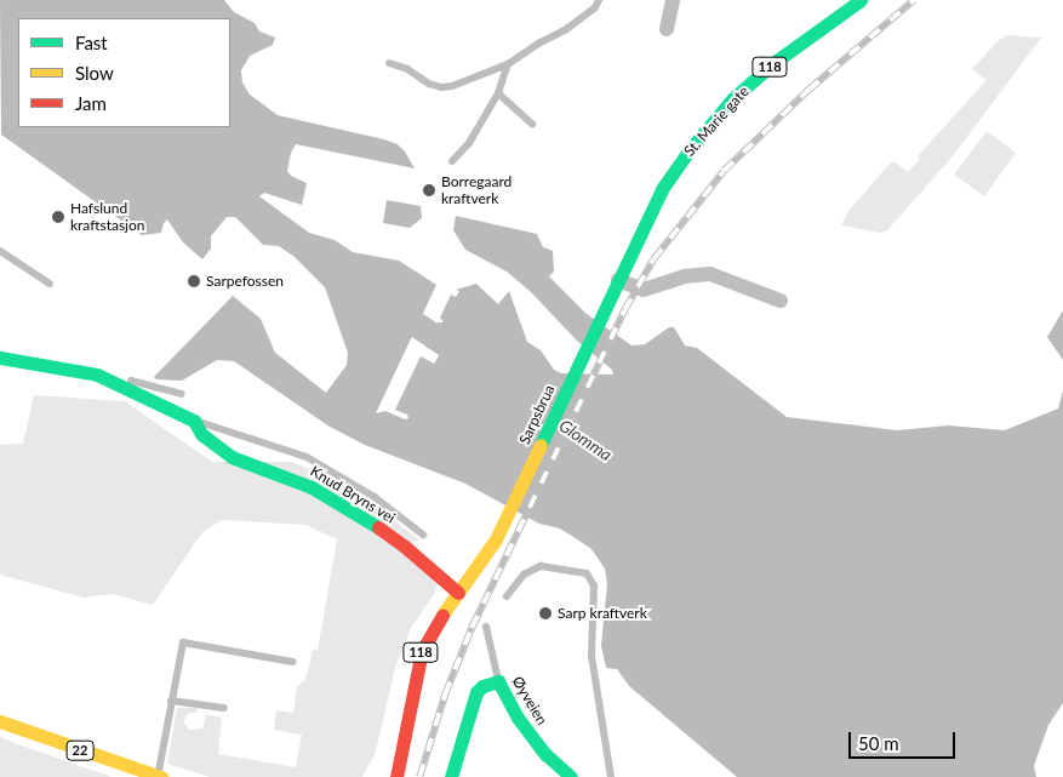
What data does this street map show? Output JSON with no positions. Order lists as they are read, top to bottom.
{
  "streets": {
    "main road": [
      "118",
      "St. Marie gate",
      "Sarpsbrua",
      "Knud Bryns vei",
      "Øyveien",
      "22"
    ]
  },
  "crossings": [
    ["118", "Sarpsbrua"],
    ["118", "Knud Bryns vei"],
    ["St. Marie gate", "Sarpsbrua"],
    ["Sarpsbrua", "Knud Bryns vei"]
  ],
  "water": ["Glomma"],
  "places": [
    "Borregaard kraftverk",
    "Hafslund kraftstasjon",
    "Sarpefossen",
    "Sarp kraftverk"
  ],
  "legend": ["Fast", "Slow", "Jam"],
  "scale_bar": "50 m"
}
